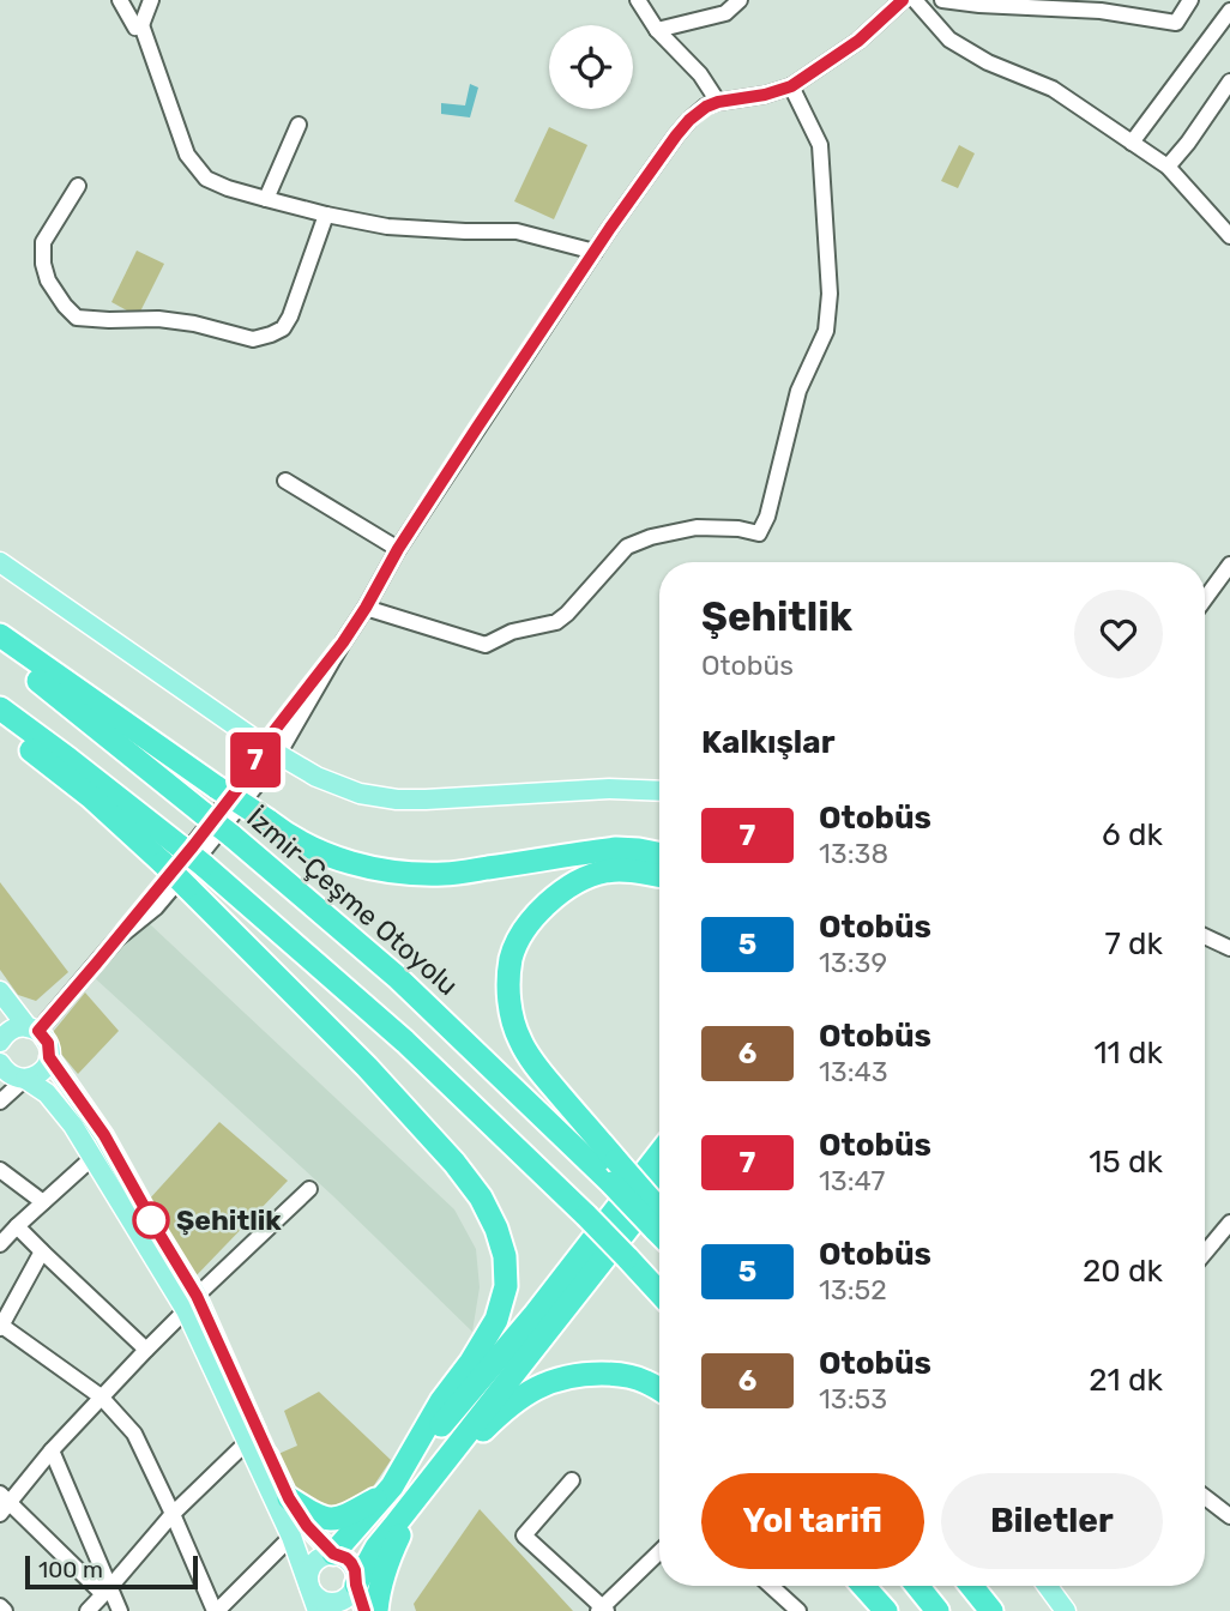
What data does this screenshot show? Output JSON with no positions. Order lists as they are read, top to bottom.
{
  "streets": {
    "highway": ["İzmir-Çeşme Otoyolu"]
  },
  "places": ["Şehitlik"],
  "lines": ["bus line 7"],
  "scale_bar": "100 m",
  "page": {
    "on_map": "7",
    "heading": [
      ["Şehitlik", "Otobüs"],
      "Kalkışlar"
    ],
    "list": [
      {
        "mark": "7",
        "name": "Otobüs",
        "note": "13:38",
        "value": "6 dk"
      },
      {
        "mark": "5",
        "name": "Otobüs",
        "note": "13:39",
        "value": "7 dk"
      },
      {
        "mark": "6",
        "name": "Otobüs",
        "note": "13:43",
        "value": "11 dk"
      },
      {
        "mark": "7",
        "name": "Otobüs",
        "note": "13:47",
        "value": "15 dk"
      },
      {
        "mark": "5",
        "name": "Otobüs",
        "note": "13:52",
        "value": "20 dk"
      },
      {
        "mark": "6",
        "name": "Otobüs",
        "note": "13:53",
        "value": "21 dk"
      }
    ],
    "buttons": ["Yol tarifi", "Biletler"],
    "scale": "100 m"
  }
}
